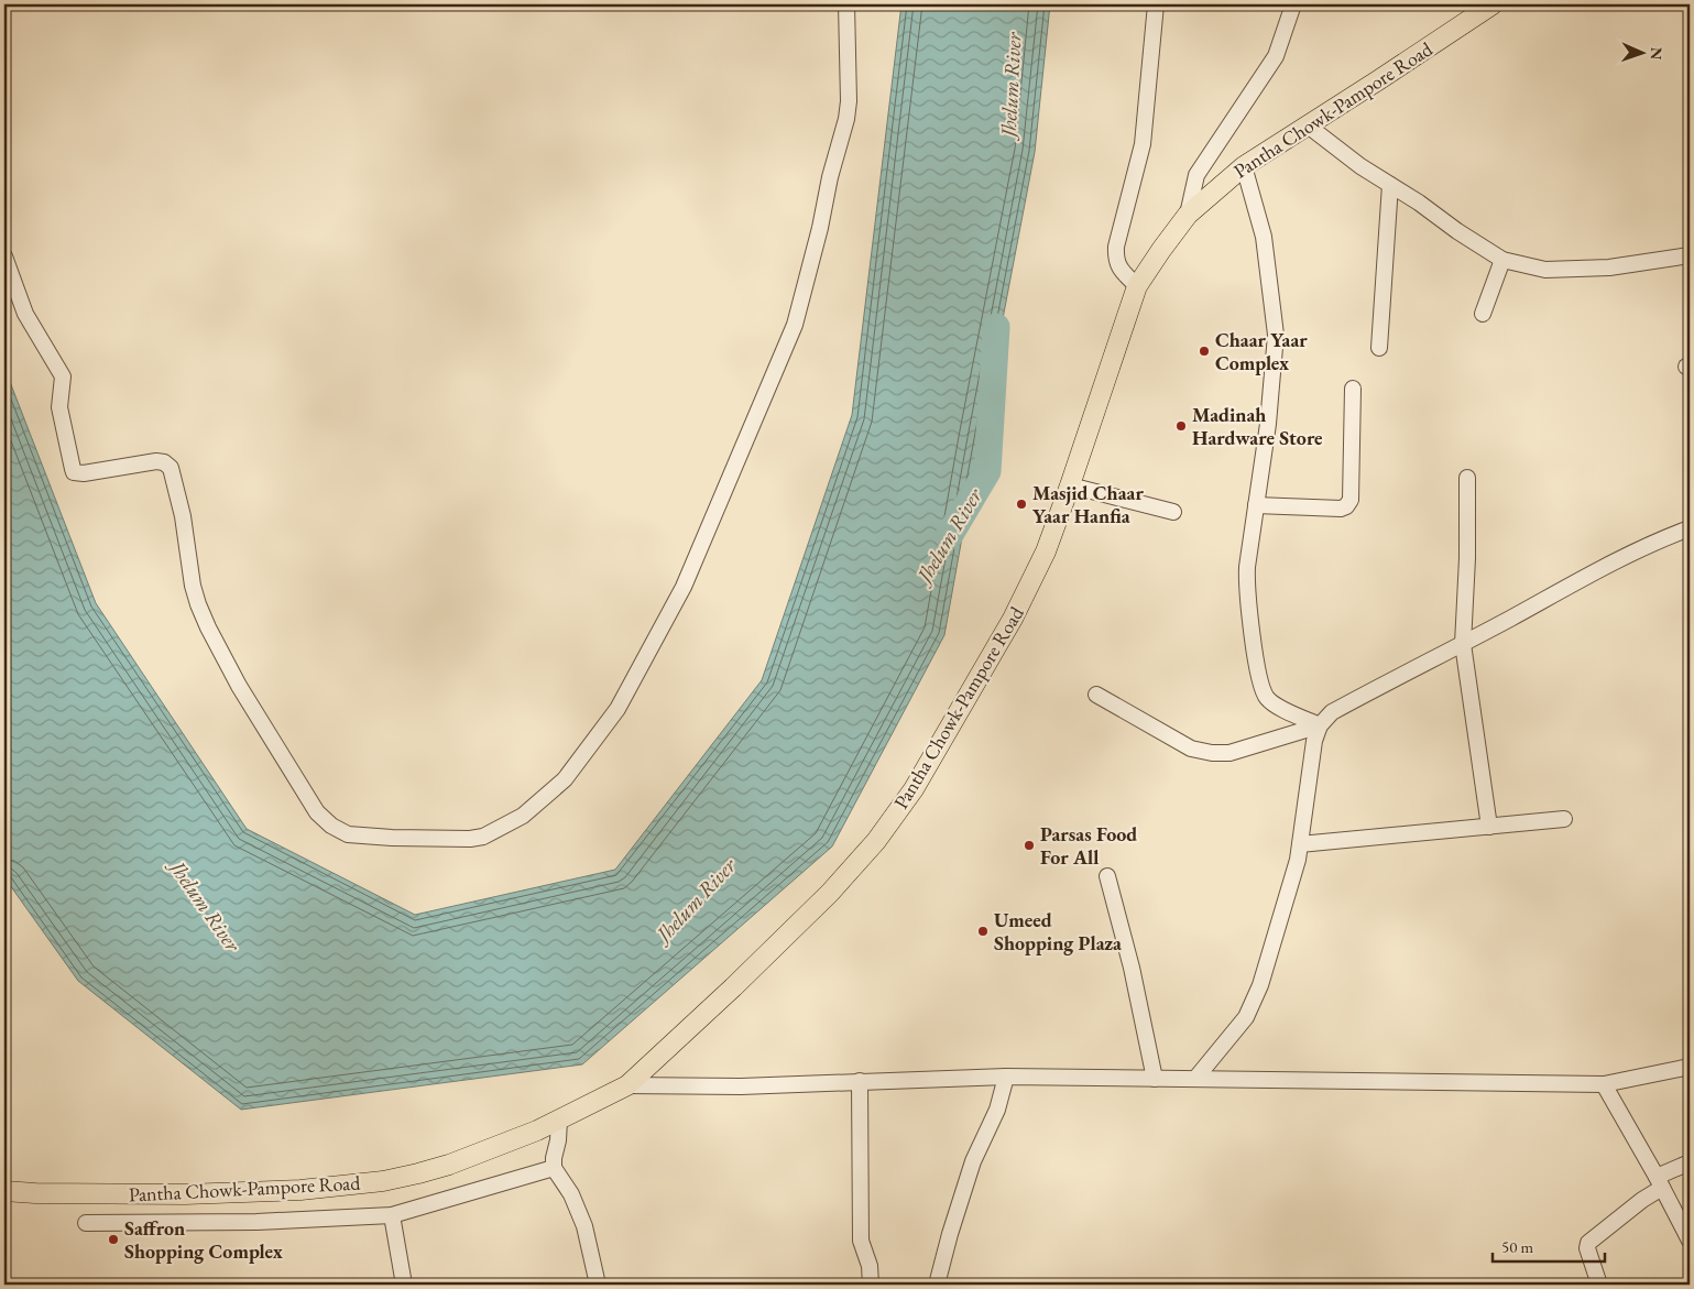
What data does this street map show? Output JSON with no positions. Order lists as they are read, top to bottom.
{
  "streets": {
    "main road": ["Pantha Chowk-Pampore Road"]
  },
  "water": ["Jhelum River"],
  "places": [
    "Chaar Yaar Complex",
    "Madinah Hardware Store",
    "Masjid Chaar Yaar Hanfia",
    "Parsas Food For All",
    "Umeed Shopping Plaza",
    "Saffron Shopping Complex"
  ],
  "scale_bar": "50 m",
  "north": "right"
}
